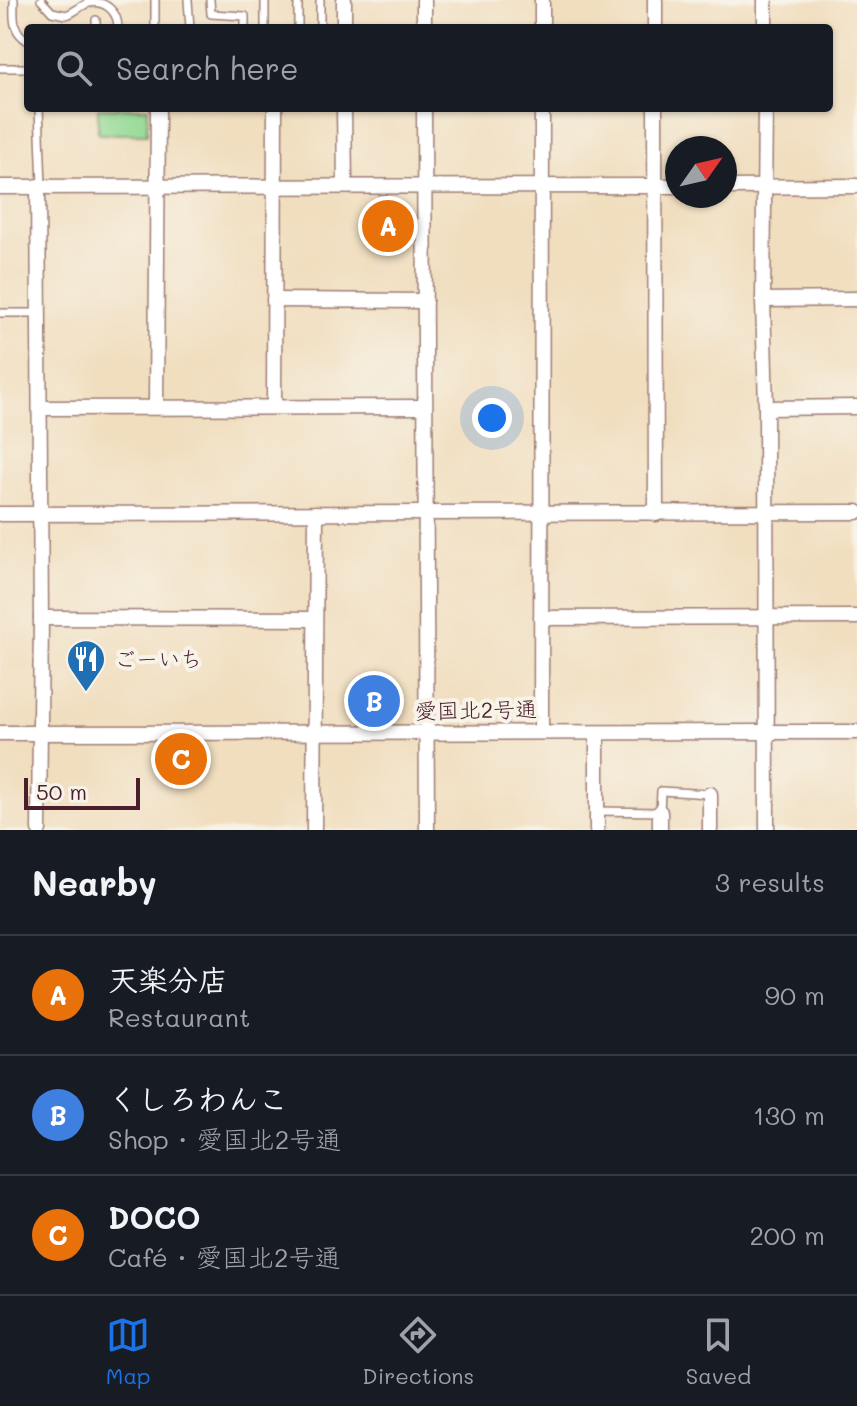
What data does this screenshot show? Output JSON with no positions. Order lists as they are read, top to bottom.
{
  "streets": {
    "street": ["愛国北2号通"]
  },
  "places": {
    "restaurant": ["ごーいち"]
  },
  "scale_bar": "50 m",
  "north": "top right",
  "page": {
    "search": "Search here",
    "pins": ["A", "B", "C"],
    "scale": "50 m",
    "heading": ["Nearby", "3 results"],
    "list": [
      {
        "mark": "A",
        "name": "天楽分店",
        "note": "Restaurant",
        "value": "90 m"
      },
      {
        "mark": "B",
        "name": "くしろわんこ",
        "note": "Shop · 愛国北2号通",
        "value": "130 m"
      },
      {
        "mark": "C",
        "name": "DOCO",
        "note": "Café · 愛国北2号通",
        "value": "200 m"
      }
    ],
    "nav": ["Map", "Directions", "Saved"]
  }
}
